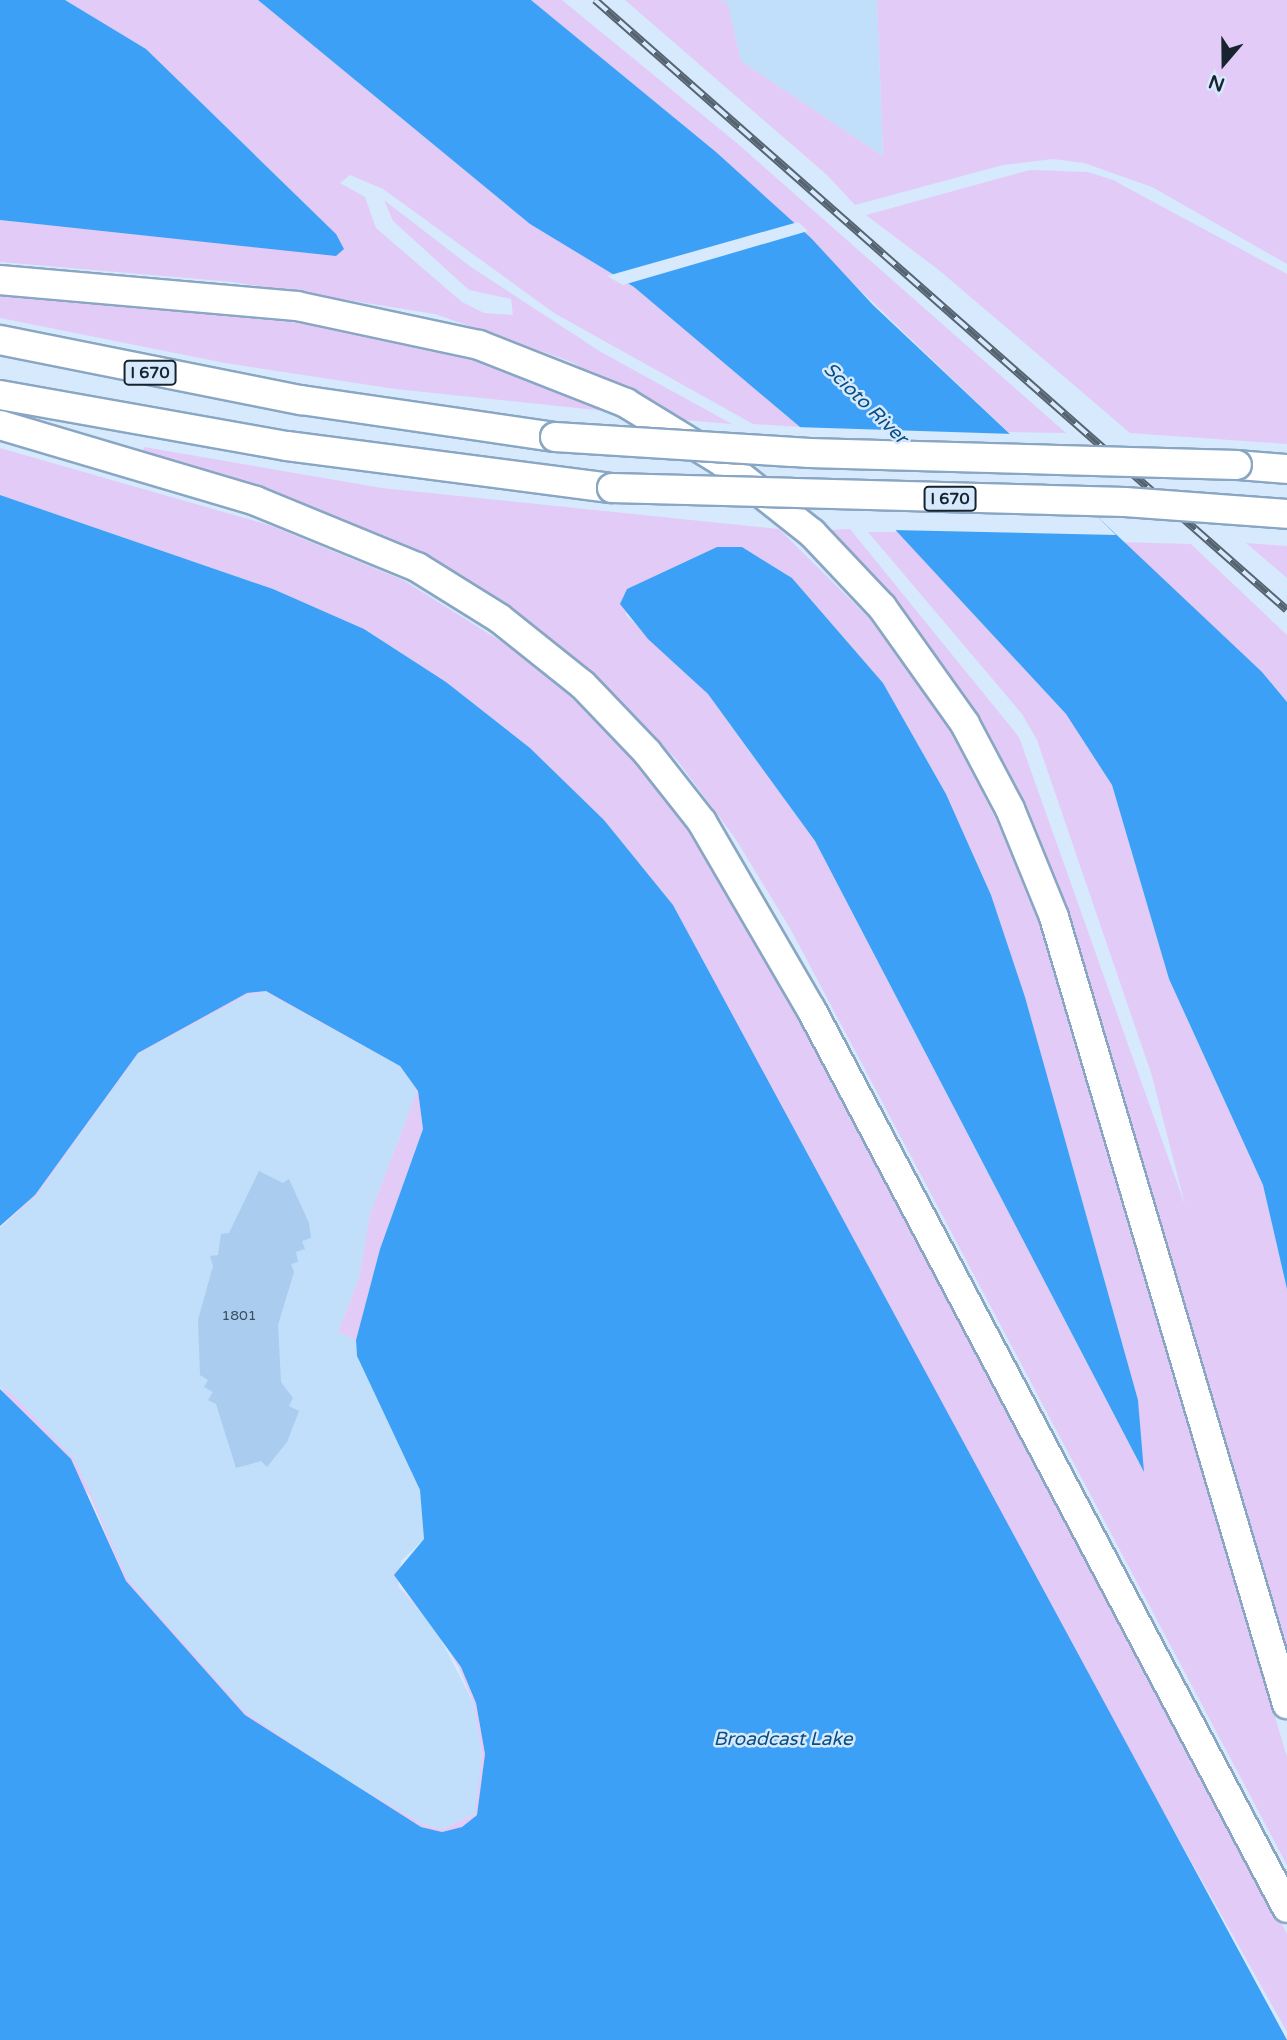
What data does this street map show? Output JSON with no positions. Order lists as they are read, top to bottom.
{
  "streets": {
    "highway": ["I 670"]
  },
  "water": ["Scioto River", "Broadcast Lake"],
  "house_numbers": ["1801"],
  "north": "bottom"
}
